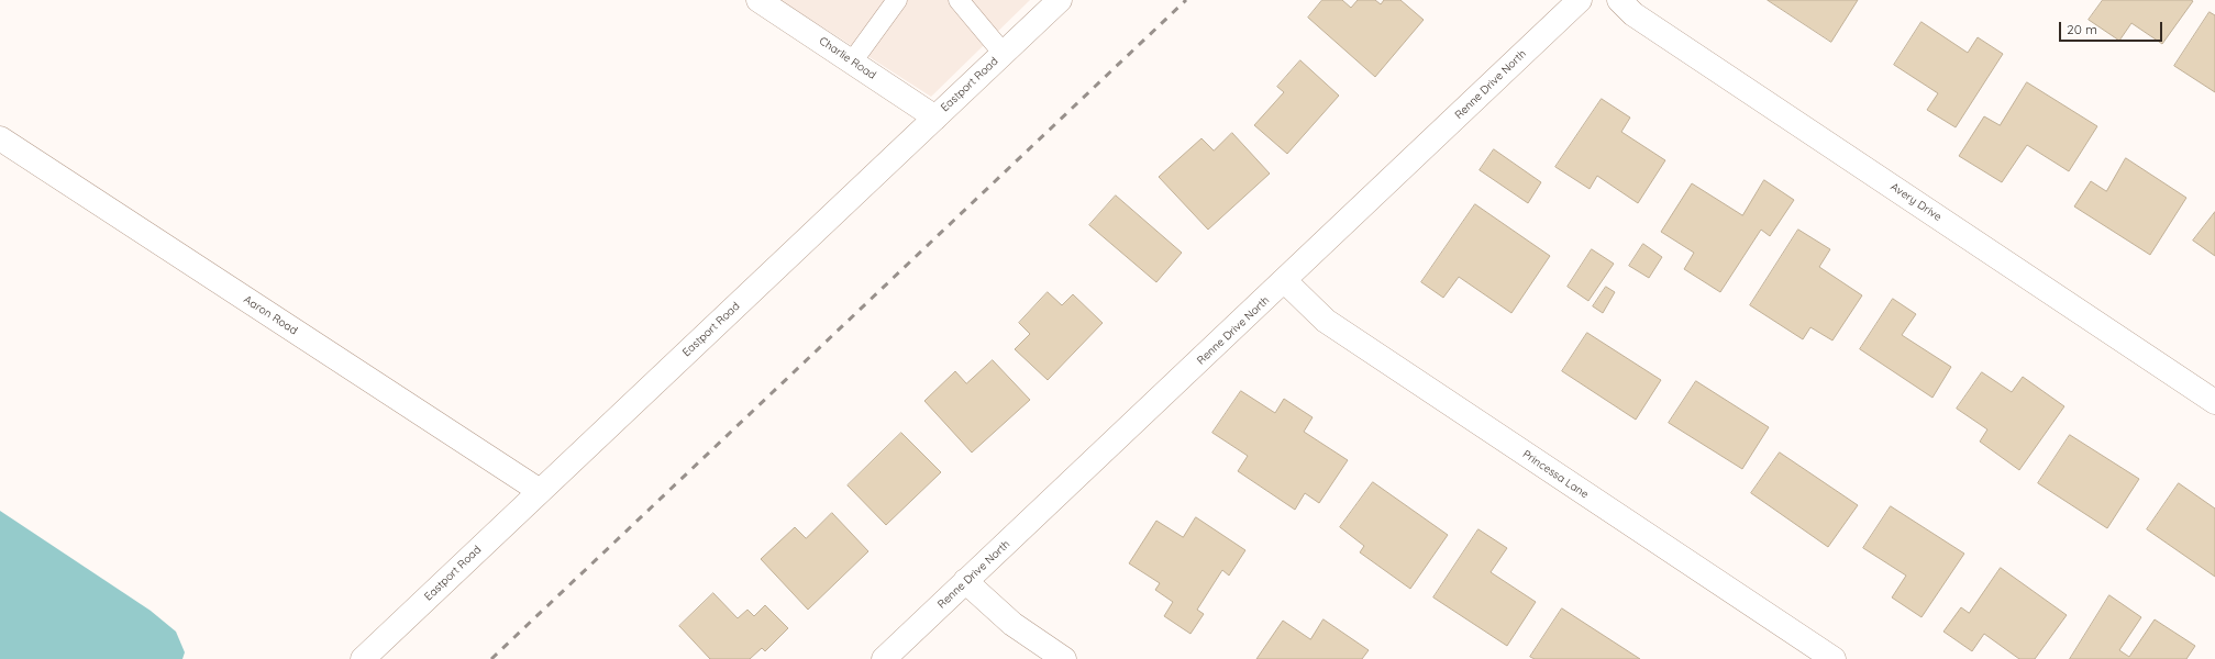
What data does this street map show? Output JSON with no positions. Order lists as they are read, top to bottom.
{
  "streets": {
    "street": [
      "Charlie Road",
      "Eastport Road",
      "Renne Drive North",
      "Avery Drive",
      "Aaron Road",
      "Princessa Lane"
    ]
  },
  "crossings": [
    ["Charlie Road", "Eastport Road"],
    ["Eastport Road", "Aaron Road"],
    ["Renne Drive North", "Princessa Lane"]
  ],
  "scale_bar": "20 m"
}
